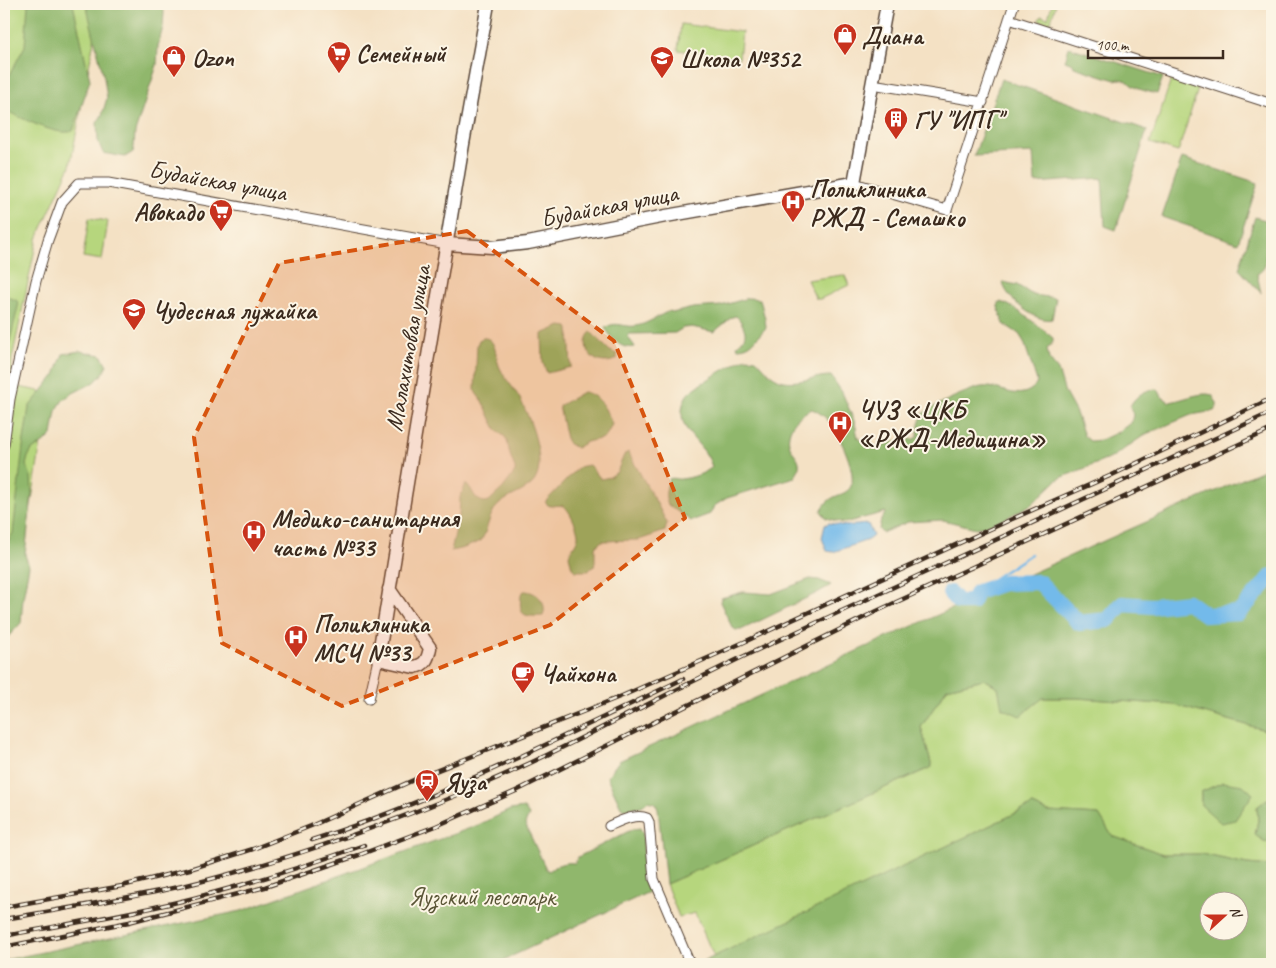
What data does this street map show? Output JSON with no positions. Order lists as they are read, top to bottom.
{
  "streets": {
    "street": ["Будайская улица", "Малахитовая улица"]
  },
  "crossings": [
    ["Будайская улица", "Малахитовая улица"]
  ],
  "parks": ["Яузский лесопарк"],
  "places": {
    "shop": ["Диана", "Ozon"],
    "supermarket": ["Семейный", "Авокадо"],
    "school or university": ["Школа №352", "Чудесная лужайка"],
    "building": ["ГУ \"ИПГ\""],
    "hospital": [
      "Поликлиника РЖД - Семашко",
      "ЧУЗ «ЦКБ «РЖД-Медицина»",
      "Медико-санитарная часть №33",
      "Поликлиника МСЧ №33"
    ],
    "cafe": ["Чайхона"],
    "station": ["Яуза"]
  },
  "scale_bar": "100 m",
  "north": "right"
}
